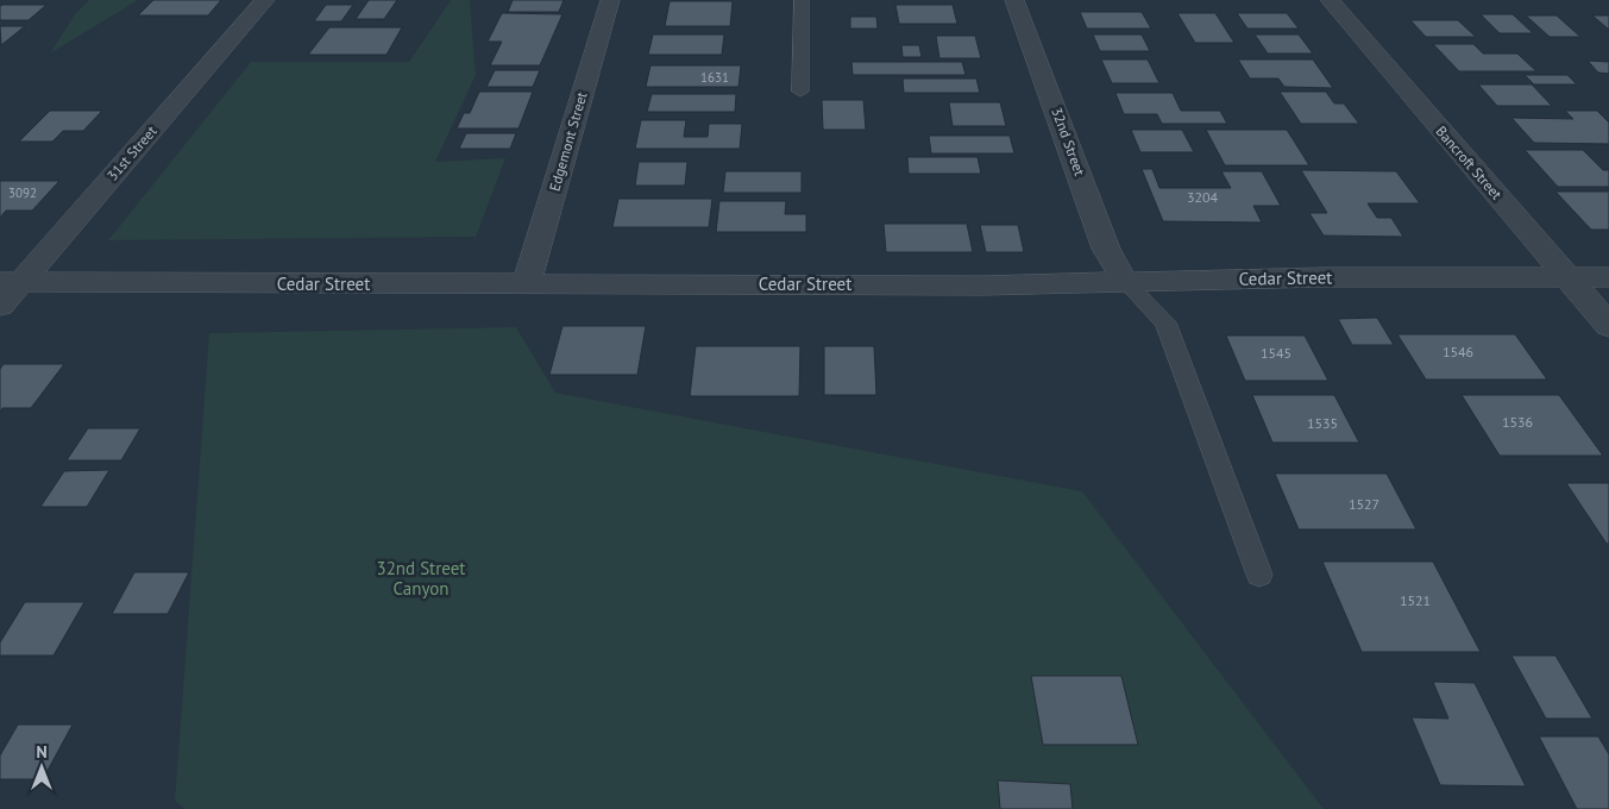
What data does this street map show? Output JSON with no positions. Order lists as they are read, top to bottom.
{
  "streets": {
    "street": [
      "Edgemont Street",
      "32nd Street",
      "31st Street",
      "Bancroft Street",
      "Cedar Street"
    ]
  },
  "crossings": [
    ["Edgemont Street", "Cedar Street"],
    ["32nd Street", "Cedar Street"],
    ["31st Street", "Cedar Street"],
    ["Bancroft Street", "Cedar Street"]
  ],
  "parks": ["32nd Street Canyon"],
  "house_numbers": [
    "1631",
    "3092",
    "3204",
    "1546",
    "1545",
    "1536",
    "1535",
    "1527",
    "1521"
  ],
  "north": "top"
}
